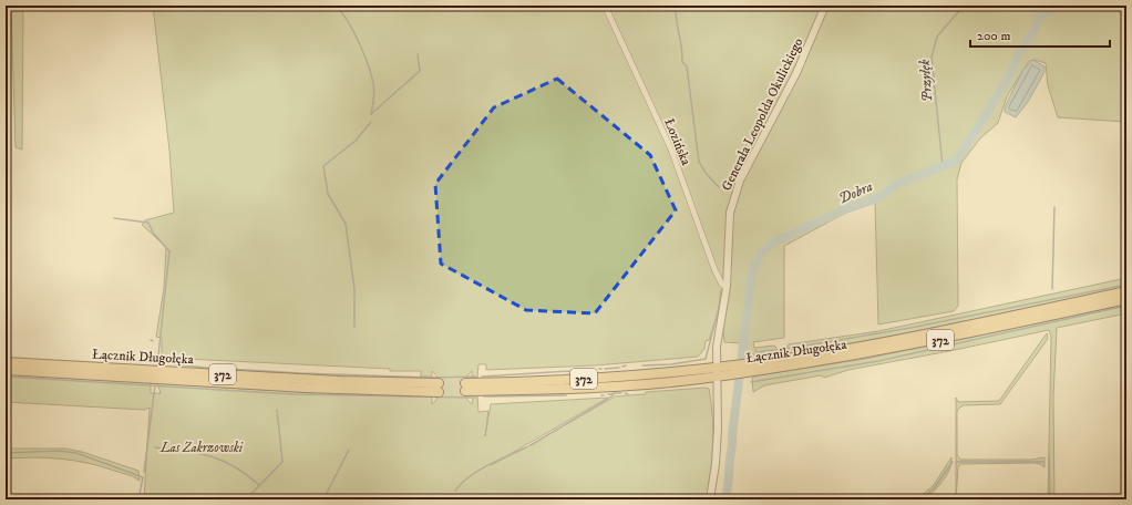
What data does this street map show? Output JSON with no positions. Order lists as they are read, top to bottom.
{
  "streets": {
    "main road": ["372", "Łącznik Długołęka"],
    "street": ["Generała Leopolda Okulickiego", "Łozińska"]
  },
  "crossings": [
    ["Generała Leopolda Okulickiego", "Łozińska"],
    ["Generała Leopolda Okulickiego", "Łącznik Długołęka"]
  ],
  "water": ["Przyłęk", "Dobra"],
  "parks": ["Las Zakrzowski"],
  "scale_bar": "200 m"
}
